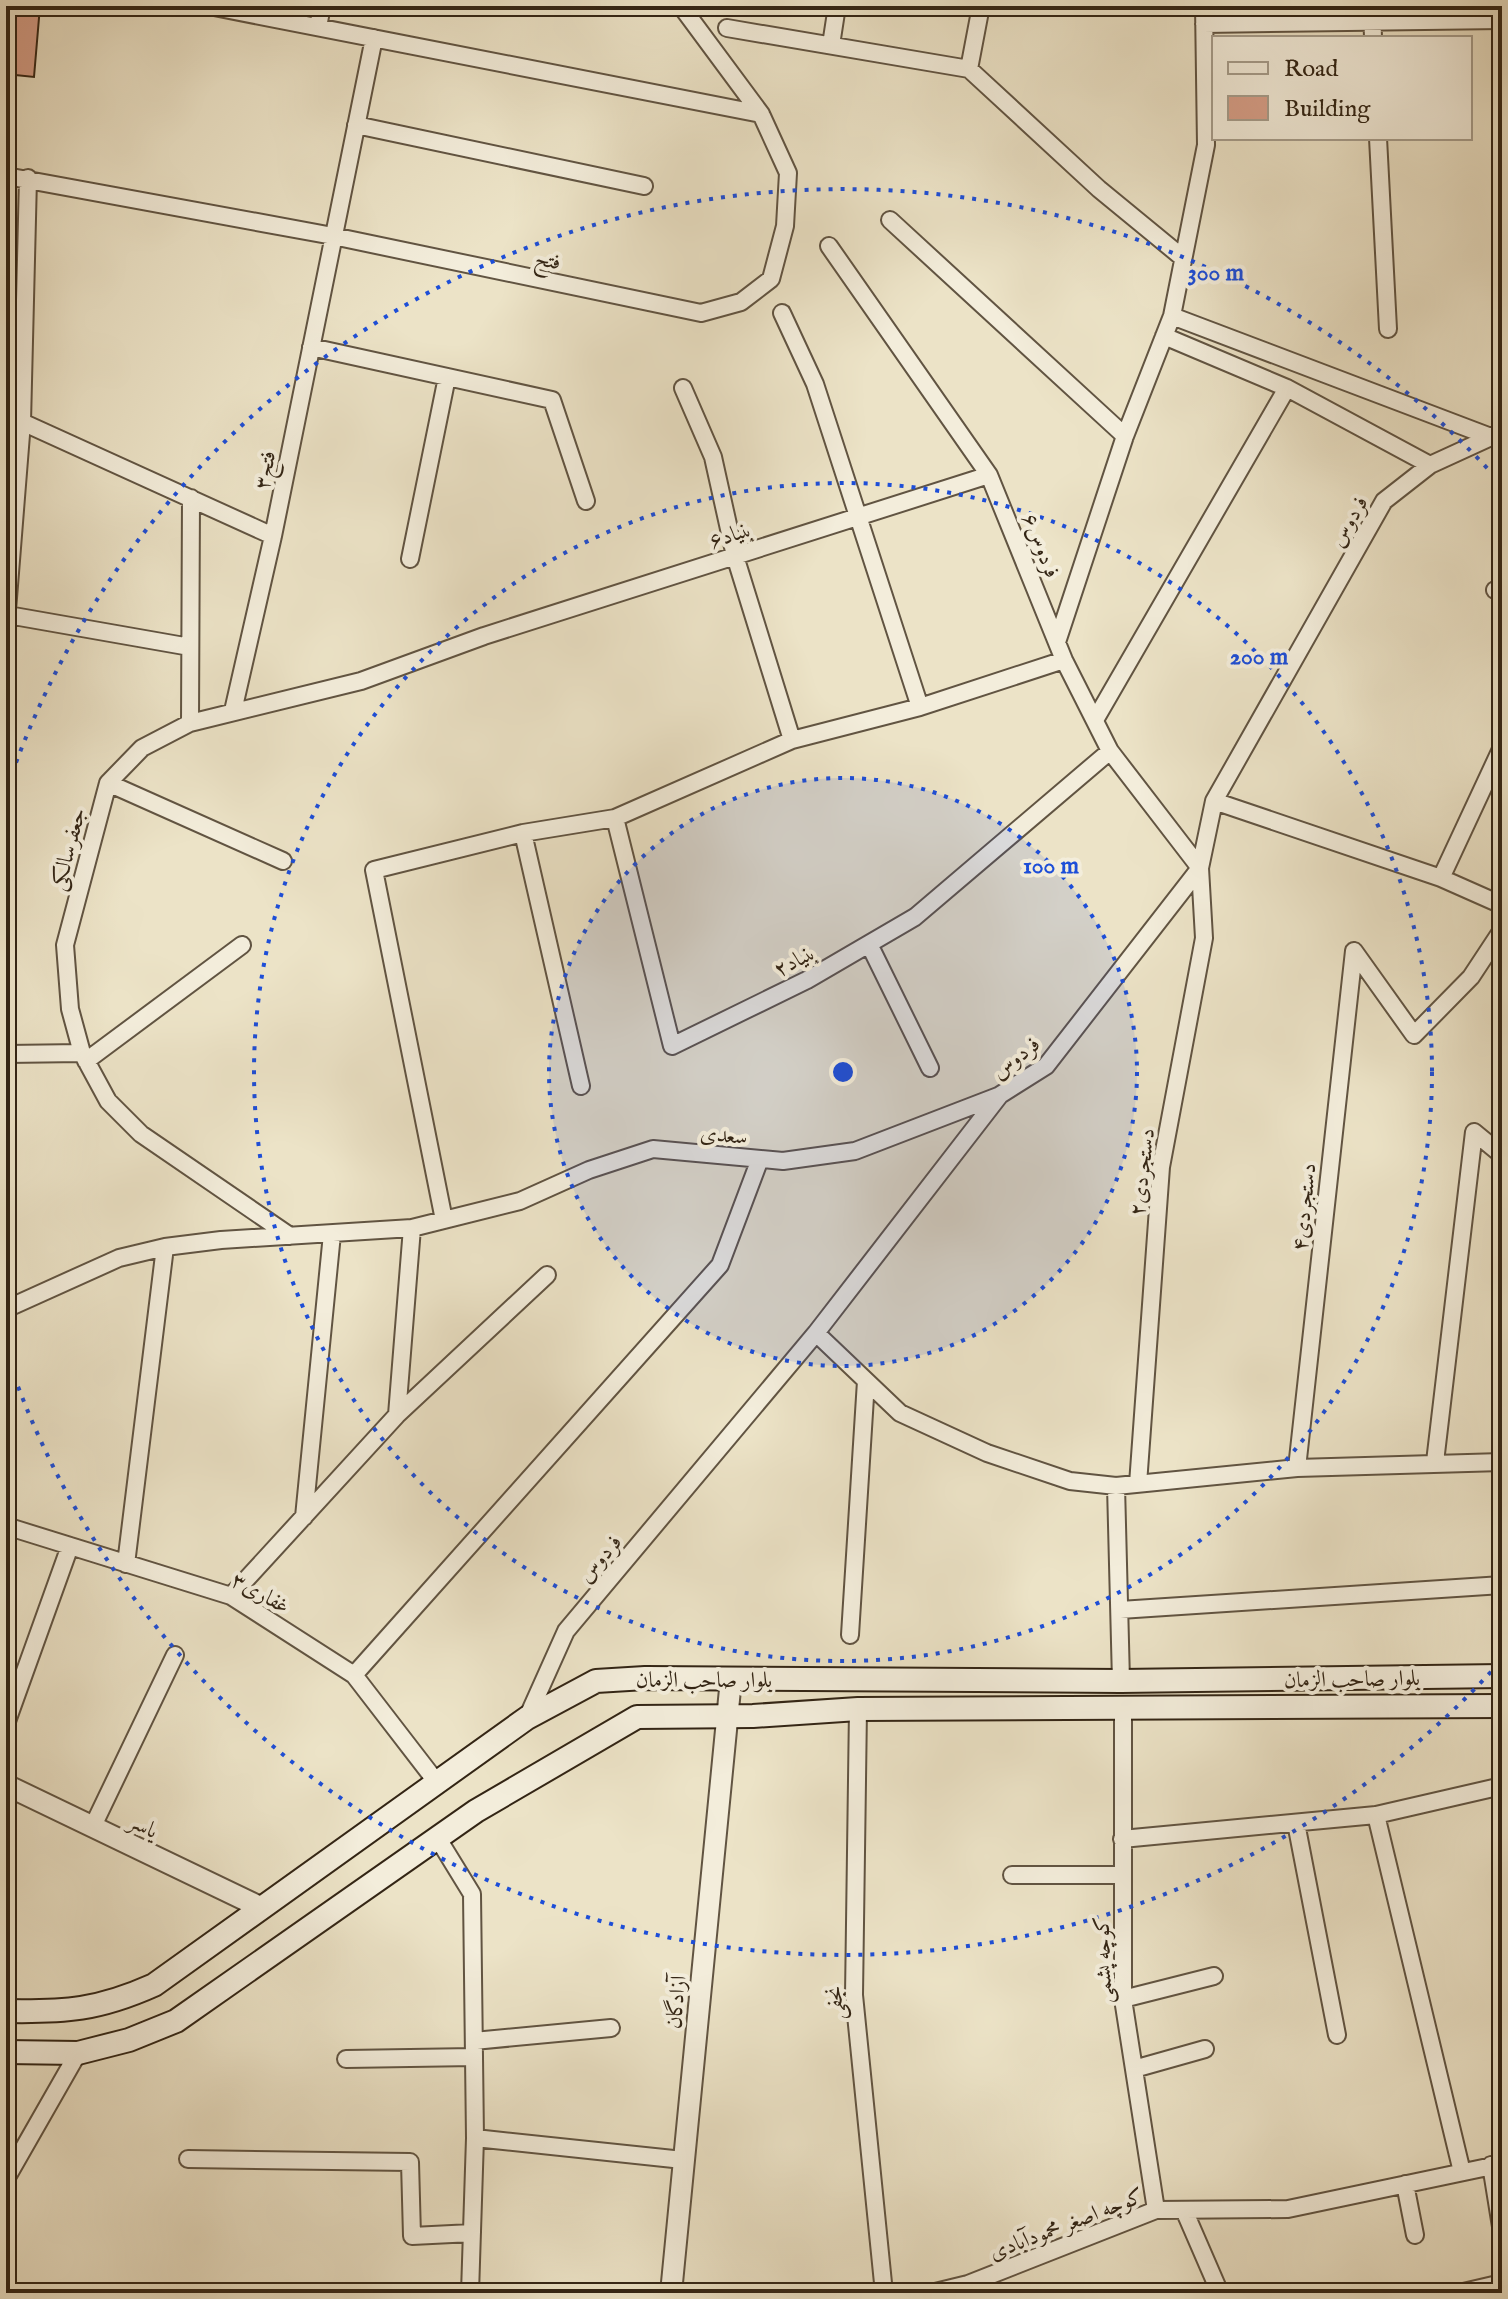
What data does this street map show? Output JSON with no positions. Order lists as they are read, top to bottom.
{
  "streets": {
    "main road": ["بلوار صاحب الزمان"],
    "street": [
      "فتح",
      "فتح۳",
      "فردوس",
      "بنیاد۶",
      "فردوس۶",
      "جعفرسالکی",
      "بنیاد۲",
      "سعدی",
      "دستجردی۲",
      "دستجردی۴",
      "غفاری۳",
      "یاسر",
      "کوچه پشمی",
      "آزادگان",
      "نجفی",
      "کوچه اصغر محمودآبادی"
    ]
  },
  "crossings": [
    ["فتح", "فتح۳"],
    ["فتح۳", "جعفرسالکی"],
    ["فردوس", "فردوس۶"],
    ["فردوس", "سعدی"],
    ["فردوس", "دستجردی۲"],
    ["فردوس", "بلوار صاحب الزمان"],
    ["بنیاد۶", "فردوس۶"],
    ["بنیاد۶", "جعفرسالکی"],
    ["فردوس۶", "بنیاد۲"],
    ["فردوس۶", "دستجردی۲"],
    ["جعفرسالکی", "سعدی"],
    ["غفاری۳", "بلوار صاحب الزمان"],
    ["بلوار صاحب الزمان", "یاسر"],
    ["بلوار صاحب الزمان", "کوچه پشمی"],
    ["بلوار صاحب الزمان", "آزادگان"],
    ["بلوار صاحب الزمان", "نجفی"],
    ["کوچه پشمی", "کوچه اصغر محمودآبادی"]
  ],
  "legend": ["Road", "Building"],
  "rings": ["300 m", "200 m", "100 m"]
}
